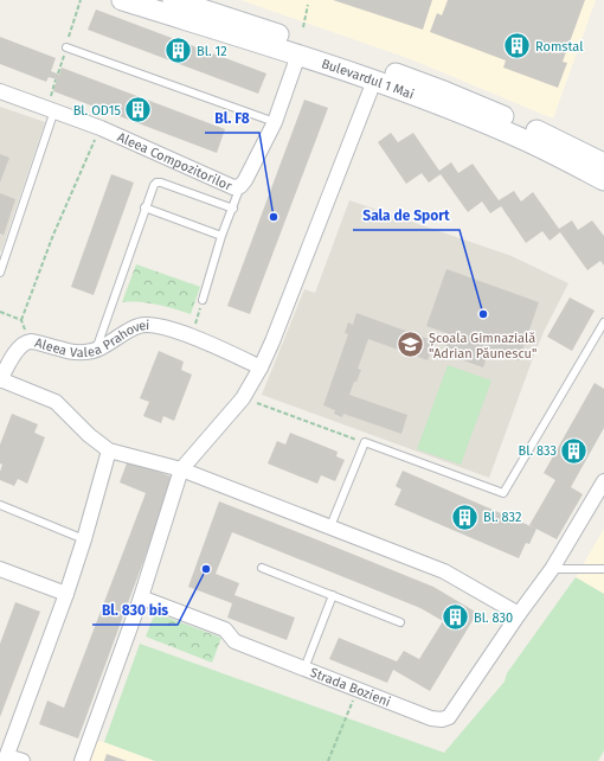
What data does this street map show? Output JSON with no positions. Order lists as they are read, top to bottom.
{
  "streets": {
    "main road": ["Bulevardul 1 Mai"],
    "street": ["Aleea Compozitorilor", "Aleea Valea Prahovei", "Strada Bozieni"]
  },
  "crossings": [
    ["Bulevardul 1 Mai", "Aleea Compozitorilor"]
  ],
  "places": {
    "building": [
      "Romstal",
      "Bl. 12",
      "Bl. OD15",
      "Bl. 833",
      "Bl. 832",
      "Bl. 830"
    ],
    "other": ["Bl. F8", "Sala de Sport", "Bl. 830 bis"],
    "school or university": ["Școala Gimnazială \"Adrian Păunescu\""]
  }
}
